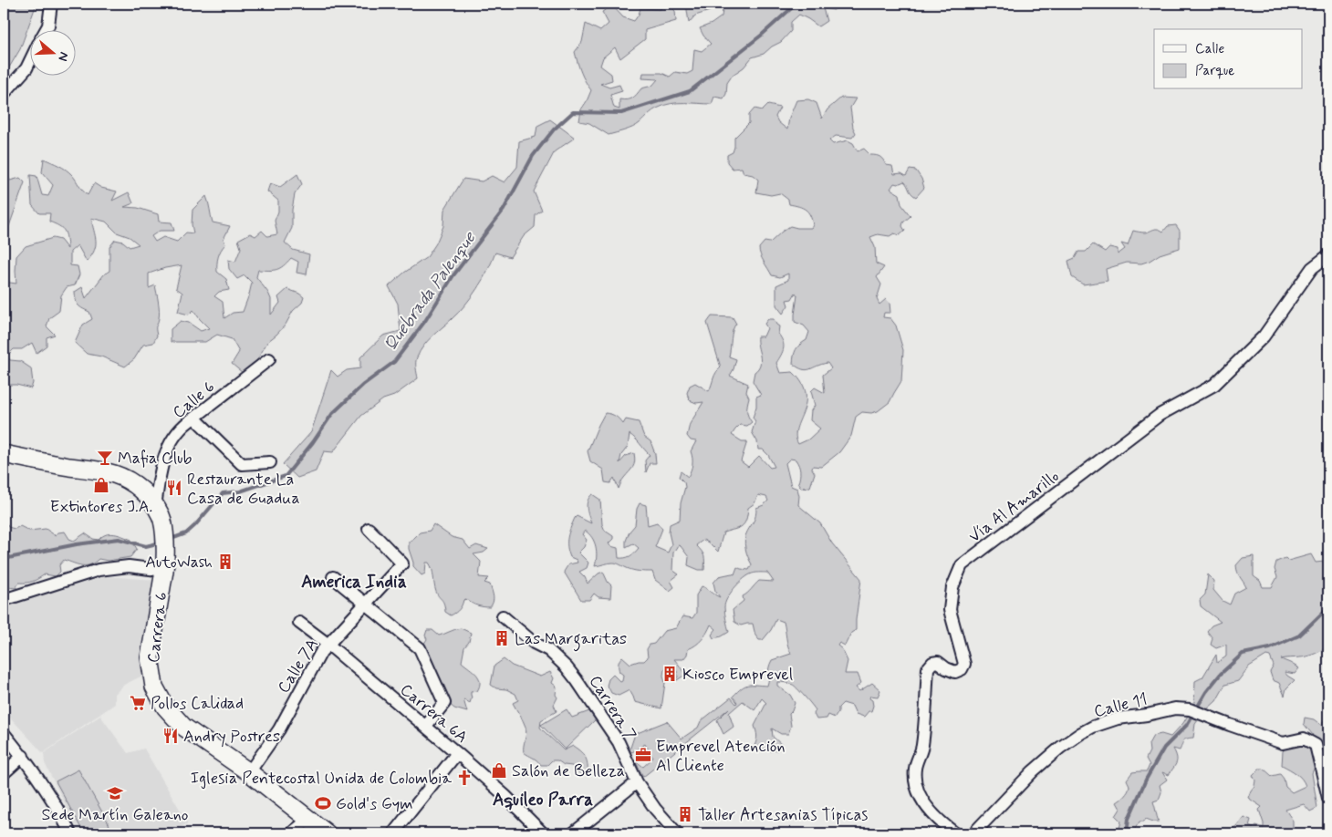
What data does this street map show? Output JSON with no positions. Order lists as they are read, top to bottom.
{
  "streets": {
    "main road": ["Carrera 6"],
    "street": [
      "Calle 6",
      "Vía Al Amarillo",
      "Calle 7A",
      "Calle 11",
      "Carrera 7",
      "Carrera 6A"
    ]
  },
  "crossings": [
    ["Calle 6", "Carrera 6"],
    ["Carrera 6", "Calle 7A"],
    ["Calle 7A", "Carrera 6A"]
  ],
  "districts": ["America India", "Aquileo Parra"],
  "water": ["Quebrada Palenque"],
  "places": {
    "bar": ["Mafia Club"],
    "shop": ["Extintores J.A.", "Salón de Belleza"],
    "restaurant": ["Restaurante La Casa de Guadua", "Andry Postres"],
    "building": [
      "AutoWash",
      "Las Margaritas",
      "Kiosco Emprevel",
      "Taller Artesanias Típicas"
    ],
    "supermarket": ["Pollos Calidad"],
    "office": ["Emprevel Atención Al Cliente"],
    "church": ["Iglesia Pentecostal Unida de Colombia"],
    "school or university": ["Sede Martín Galeano"],
    "sports": ["Gold's Gym"]
  },
  "legend": ["Calle", "Parque"],
  "north": "right"
}
